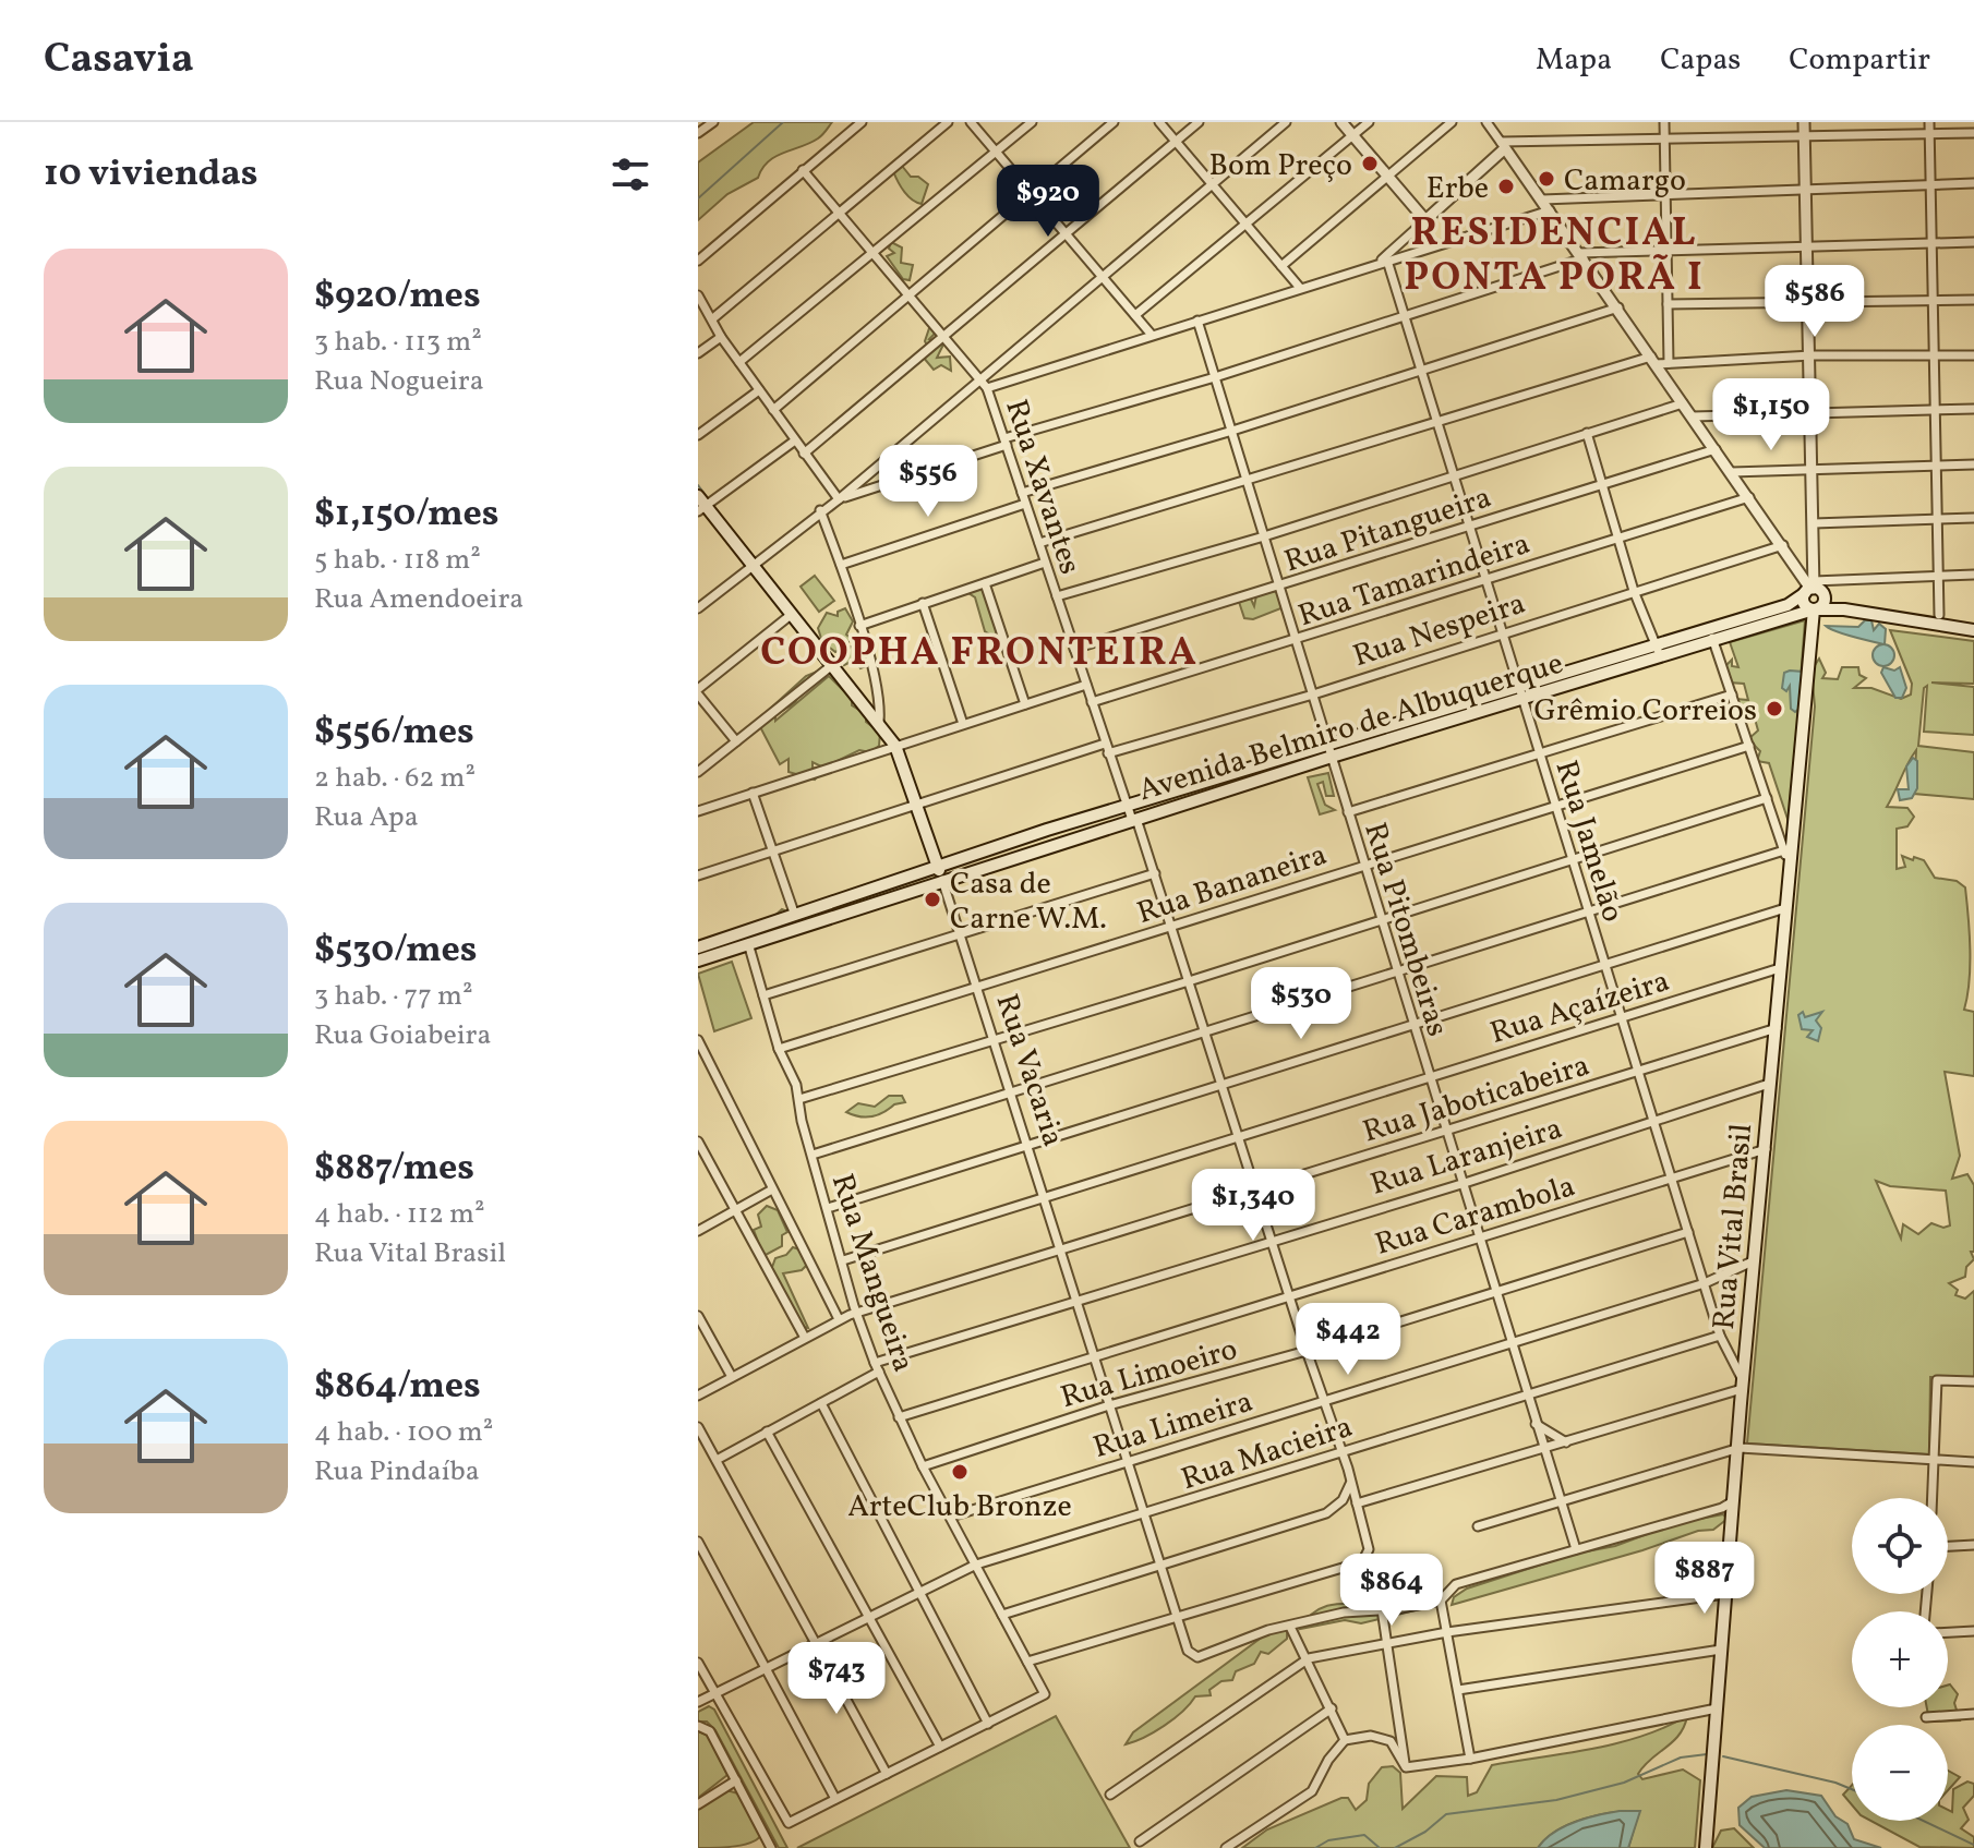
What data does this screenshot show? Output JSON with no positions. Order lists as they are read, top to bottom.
{
  "streets": {
    "main road": ["Avenida Belmiro de Albuquerque", "Rua Vacaria", "Rua Vital Brasil"],
    "street": [
      "Rua Xavantes",
      "Rua Pitangueira",
      "Rua Tamarindeira",
      "Rua Nespeira",
      "Rua Jamelão",
      "Rua Bananeira",
      "Rua Pitombeiras",
      "Rua Açaízeira",
      "Rua Jaboticabeira",
      "Rua Laranjeira",
      "Rua Carambola",
      "Rua Mangueira",
      "Rua Limoeiro",
      "Rua Limeira",
      "Rua Macieira"
    ]
  },
  "crossings": [
    ["Rua Xavantes", "Rua Pitangueira"],
    ["Rua Xavantes", "Rua Tamarindeira"],
    ["Rua Xavantes", "Rua Nespeira"],
    ["Rua Xavantes", "Avenida Belmiro de Albuquerque"],
    ["Rua Xavantes", "Rua Bananeira"],
    ["Rua Xavantes", "Rua Açaízeira"],
    ["Rua Xavantes", "Rua Vacaria"],
    ["Rua Xavantes", "Rua Jaboticabeira"],
    ["Rua Xavantes", "Rua Laranjeira"],
    ["Rua Xavantes", "Rua Carambola"],
    ["Rua Xavantes", "Rua Limoeiro"],
    ["Rua Xavantes", "Rua Limeira"],
    ["Rua Xavantes", "Rua Macieira"],
    ["Rua Pitangueira", "Rua Jamelão"],
    ["Rua Pitangueira", "Rua Pitombeiras"],
    ["Rua Tamarindeira", "Rua Jamelão"],
    ["Rua Tamarindeira", "Rua Pitombeiras"],
    ["Rua Nespeira", "Rua Jamelão"],
    ["Rua Nespeira", "Rua Pitombeiras"],
    ["Avenida Belmiro de Albuquerque", "Rua Jamelão"],
    ["Avenida Belmiro de Albuquerque", "Rua Pitombeiras"],
    ["Avenida Belmiro de Albuquerque", "Rua Vacaria"],
    ["Avenida Belmiro de Albuquerque", "Rua Vital Brasil"],
    ["Avenida Belmiro de Albuquerque", "Rua Mangueira"],
    ["Rua Jamelão", "Rua Bananeira"],
    ["Rua Jamelão", "Rua Açaízeira"],
    ["Rua Jamelão", "Rua Jaboticabeira"],
    ["Rua Jamelão", "Rua Laranjeira"],
    ["Rua Jamelão", "Rua Carambola"],
    ["Rua Jamelão", "Rua Vital Brasil"],
    ["Rua Jamelão", "Rua Limoeiro"],
    ["Rua Jamelão", "Rua Limeira"],
    ["Rua Jamelão", "Rua Macieira"],
    ["Rua Bananeira", "Rua Pitombeiras"],
    ["Rua Bananeira", "Rua Vacaria"],
    ["Rua Bananeira", "Rua Mangueira"],
    ["Rua Pitombeiras", "Rua Açaízeira"],
    ["Rua Pitombeiras", "Rua Jaboticabeira"],
    ["Rua Pitombeiras", "Rua Laranjeira"],
    ["Rua Pitombeiras", "Rua Carambola"],
    ["Rua Pitombeiras", "Rua Limoeiro"],
    ["Rua Pitombeiras", "Rua Limeira"],
    ["Rua Pitombeiras", "Rua Macieira"],
    ["Rua Açaízeira", "Rua Vacaria"],
    ["Rua Açaízeira", "Rua Vital Brasil"],
    ["Rua Açaízeira", "Rua Mangueira"],
    ["Rua Vacaria", "Rua Jaboticabeira"],
    ["Rua Vacaria", "Rua Laranjeira"],
    ["Rua Vacaria", "Rua Carambola"],
    ["Rua Vacaria", "Rua Limoeiro"],
    ["Rua Vacaria", "Rua Limeira"],
    ["Rua Vacaria", "Rua Macieira"],
    ["Rua Jaboticabeira", "Rua Vital Brasil"],
    ["Rua Jaboticabeira", "Rua Mangueira"],
    ["Rua Laranjeira", "Rua Vital Brasil"],
    ["Rua Laranjeira", "Rua Mangueira"],
    ["Rua Carambola", "Rua Vital Brasil"],
    ["Rua Carambola", "Rua Mangueira"],
    ["Rua Vital Brasil", "Rua Limeira"],
    ["Rua Mangueira", "Rua Limoeiro"],
    ["Rua Mangueira", "Rua Limeira"],
    ["Rua Mangueira", "Rua Macieira"]
  ],
  "districts": ["RESIDENCIAL PONTA PORÃ I", "COOPHA FRONTEIRA"],
  "places": [
    "Bom Preço",
    "Camargo",
    "Erbe",
    "Grêmio Correios",
    "Casa de Carne W.M.",
    "ArteClub Bronze"
  ],
  "page": {
    "header": "Casavia",
    "nav": ["Mapa", "Capas", "Compartir"],
    "heading": "10 viviendas",
    "price": [
      "$920",
      "$586",
      "$1,150",
      "$556",
      "$530",
      "$1,340",
      "$442",
      "$887",
      "$864",
      "$743"
    ],
    "list": [
      {
        "name": "$920/mes",
        "note": "3 hab. · 113 m² · Rua Nogueira"
      },
      {
        "name": "$1,150/mes",
        "note": "5 hab. · 118 m² · Rua Amendoeira"
      },
      {
        "name": "$556/mes",
        "note": "2 hab. · 62 m² · Rua Apa"
      },
      {
        "name": "$530/mes",
        "note": "3 hab. · 77 m² · Rua Goiabeira"
      },
      {
        "name": "$887/mes",
        "note": "4 hab. · 112 m² · Rua Vital Brasil"
      },
      {
        "name": "$864/mes",
        "note": "4 hab. · 100 m² · Rua Pindaíba"
      }
    ],
    "map_buttons": ["+", "−"]
  }
}
